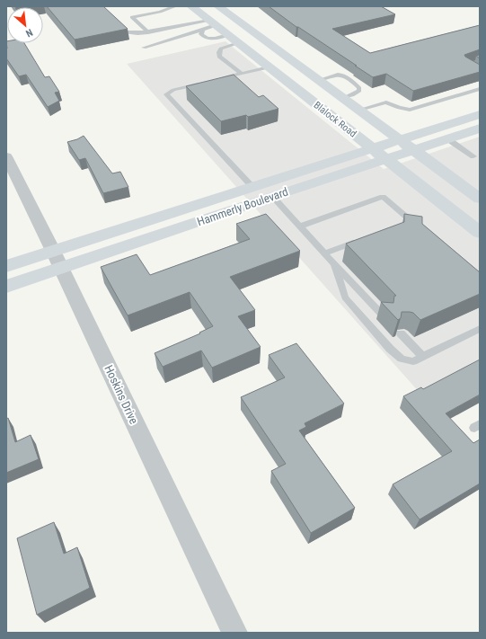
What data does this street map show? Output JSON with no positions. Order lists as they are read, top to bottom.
{
  "streets": {
    "main road": ["Blalock Road", "Hammerly Boulevard"],
    "street": ["Hoskins Drive"]
  },
  "crossings": [
    ["Blalock Road", "Hammerly Boulevard"],
    ["Hammerly Boulevard", "Hoskins Drive"]
  ],
  "north": "bottom right"
}
